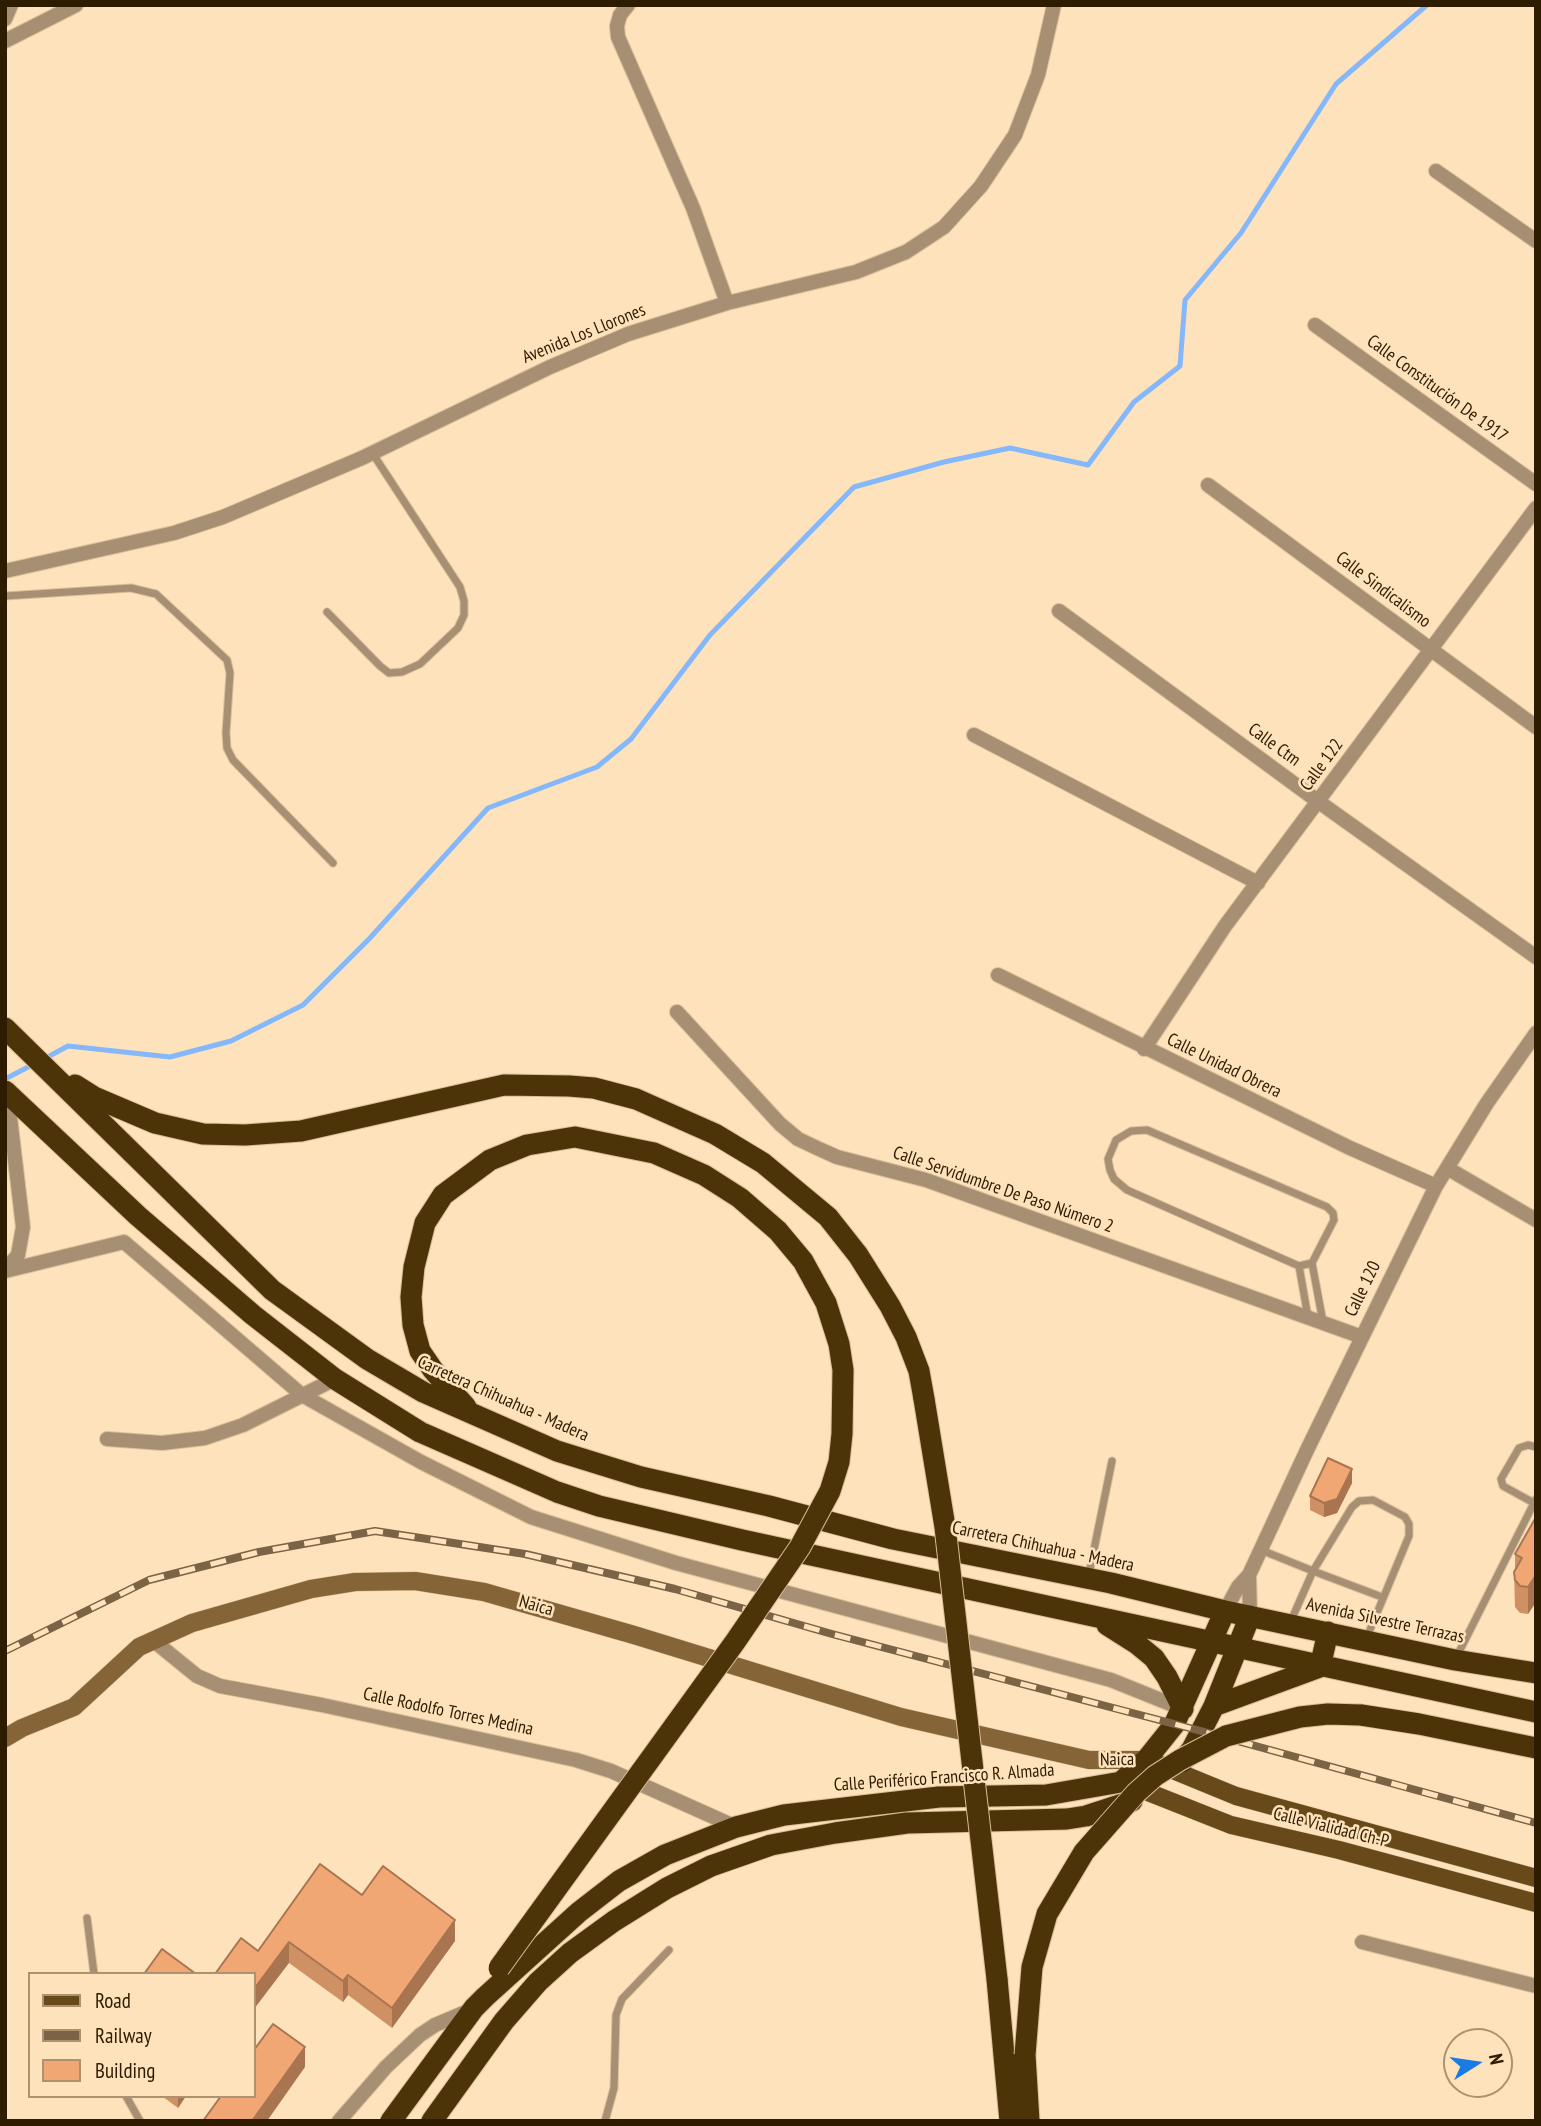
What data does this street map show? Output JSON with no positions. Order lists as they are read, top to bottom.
{
  "streets": {
    "highway": ["Carretera Chihuahua - Madera", "Avenida Silvestre Terrazas", "Calle Periférico Francisco R. Almada"],
    "main road": ["Calle Vialidad Ch-P"],
    "street": [
      "Avenida Los Llorones",
      "Calle Constitución De 1917",
      "Calle Sindicalismo",
      "Calle Ctm",
      "Calle 122",
      "Calle Unidad Obrera",
      "Calle Servidumbre De Paso Número 2",
      "Calle 120",
      "Naica",
      "Calle Rodolfo Torres Medina"
    ]
  },
  "crossings": [
    ["Calle Sindicalismo", "Calle 122"],
    ["Calle Ctm", "Calle 122"],
    ["Calle 122", "Calle Unidad Obrera"],
    ["Calle Unidad Obrera", "Calle 120"],
    ["Calle Servidumbre De Paso Número 2", "Calle 120"],
    ["Calle 120", "Carretera Chihuahua - Madera"],
    ["Calle 120", "Avenida Silvestre Terrazas"],
    ["Carretera Chihuahua - Madera", "Avenida Silvestre Terrazas"],
    ["Naica", "Calle Rodolfo Torres Medina"],
    ["Naica", "Calle Periférico Francisco R. Almada"],
    ["Naica", "Calle Vialidad Ch-P"],
    ["Calle Rodolfo Torres Medina", "Calle Periférico Francisco R. Almada"],
    ["Calle Periférico Francisco R. Almada", "Calle Vialidad Ch-P"]
  ],
  "legend": ["Road", "Railway", "Building"],
  "north": "right"
}
